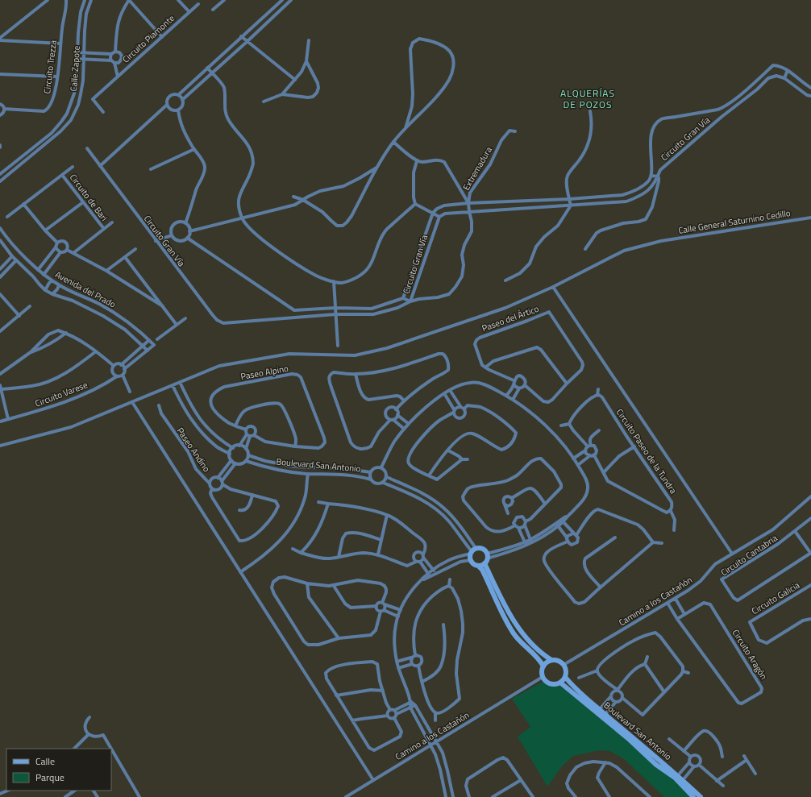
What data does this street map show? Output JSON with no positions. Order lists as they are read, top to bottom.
{
  "streets": {
    "street": [
      "Circuito Piamonte",
      "Circuito Trezza",
      "Calle Zapote",
      "Circuito Gran Vía",
      "Extremadura",
      "Circuito de Bari",
      "Calle General Saturnino Cedillo",
      "Avenida del Prado",
      "Paseo del Ártico",
      "Paseo Alpino",
      "Circuito Varese",
      "Paseo Andino",
      "Circuito Paseo de la Tundra",
      "Boulevard San Antonio",
      "Circuito Cantabria",
      "Circuito Galicia",
      "Camino a los Castañón",
      "Circuito Aragón"
    ]
  },
  "crossings": [
    ["Circuito Piamonte", "Calle Zapote"],
    ["Paseo Andino", "Boulevard San Antonio"],
    ["Boulevard San Antonio", "Camino a los Castañón"],
    ["Camino a los Castañón", "Circuito Aragón"]
  ],
  "districts": ["ALQUERÍAS DE POZOS"],
  "legend": ["Calle", "Parque"]
}
